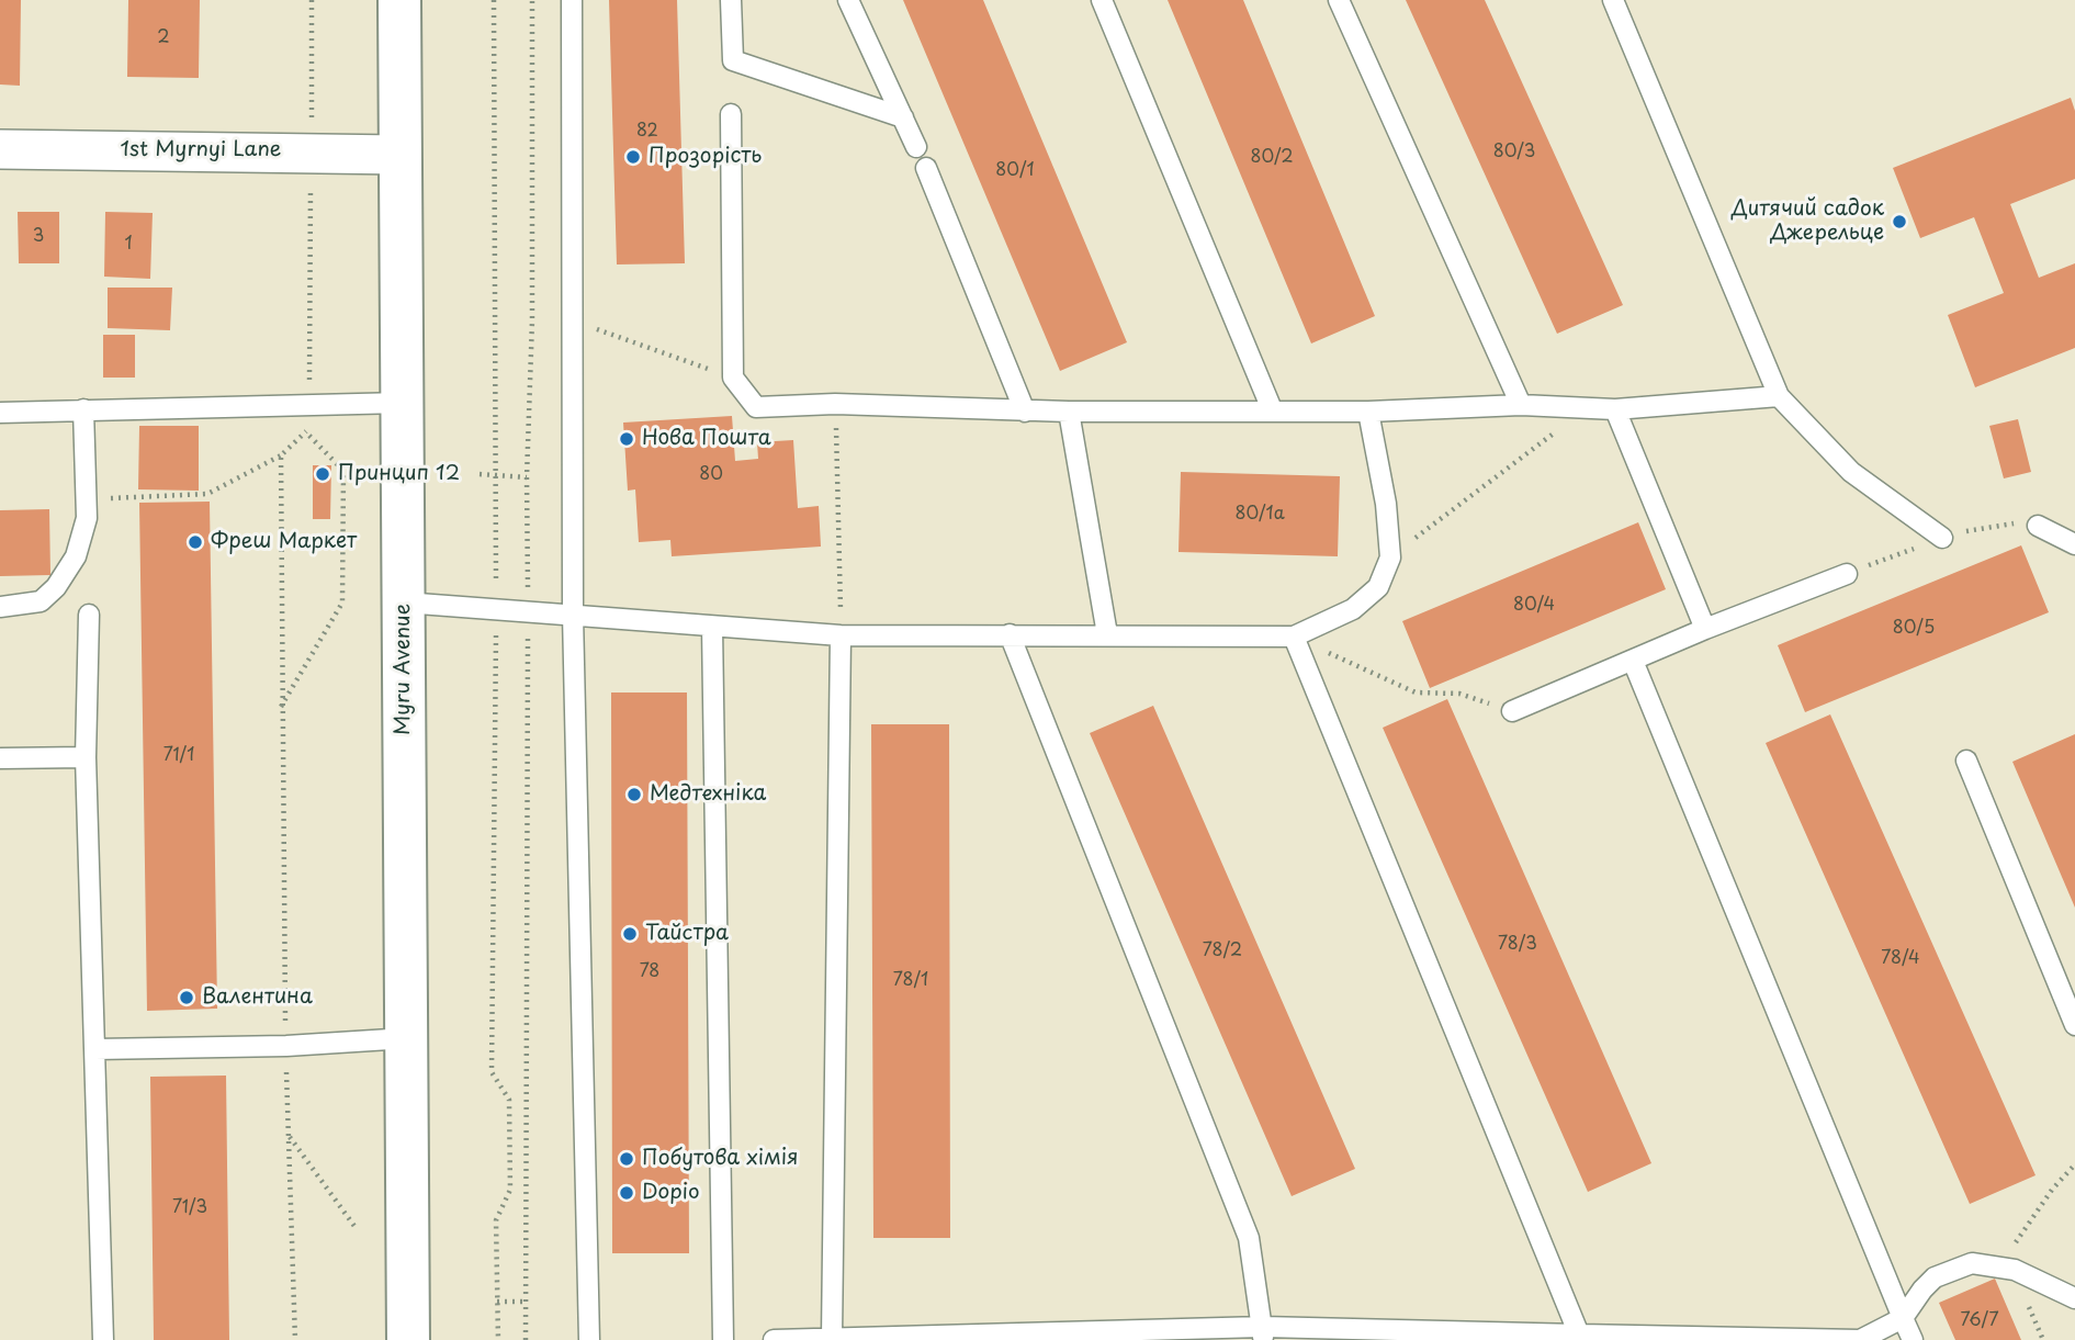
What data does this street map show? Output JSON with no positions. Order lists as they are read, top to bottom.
{
  "streets": {
    "main road": ["Myru Avenue"],
    "street": ["1st Myrnyi Lane"]
  },
  "crossings": [
    ["1st Myrnyi Lane", "Myru Avenue"]
  ],
  "places": [
    "Прозорість",
    "Дитячий садок Джерельце",
    "Нова Пошта",
    "Принцип 12",
    "Фреш Маркет",
    "Медтехніка",
    "Тайстра",
    "Валентина",
    "Побутова хімія",
    "Dopio"
  ],
  "house_numbers": [
    "2",
    "82",
    "80/3",
    "80/2",
    "80/1",
    "3",
    "1",
    "80",
    "80/1а",
    "80/4",
    "80/5",
    "71/1",
    "78/3",
    "78/2",
    "78/4",
    "78",
    "78/1",
    "71/3",
    "76/7"
  ]
}
